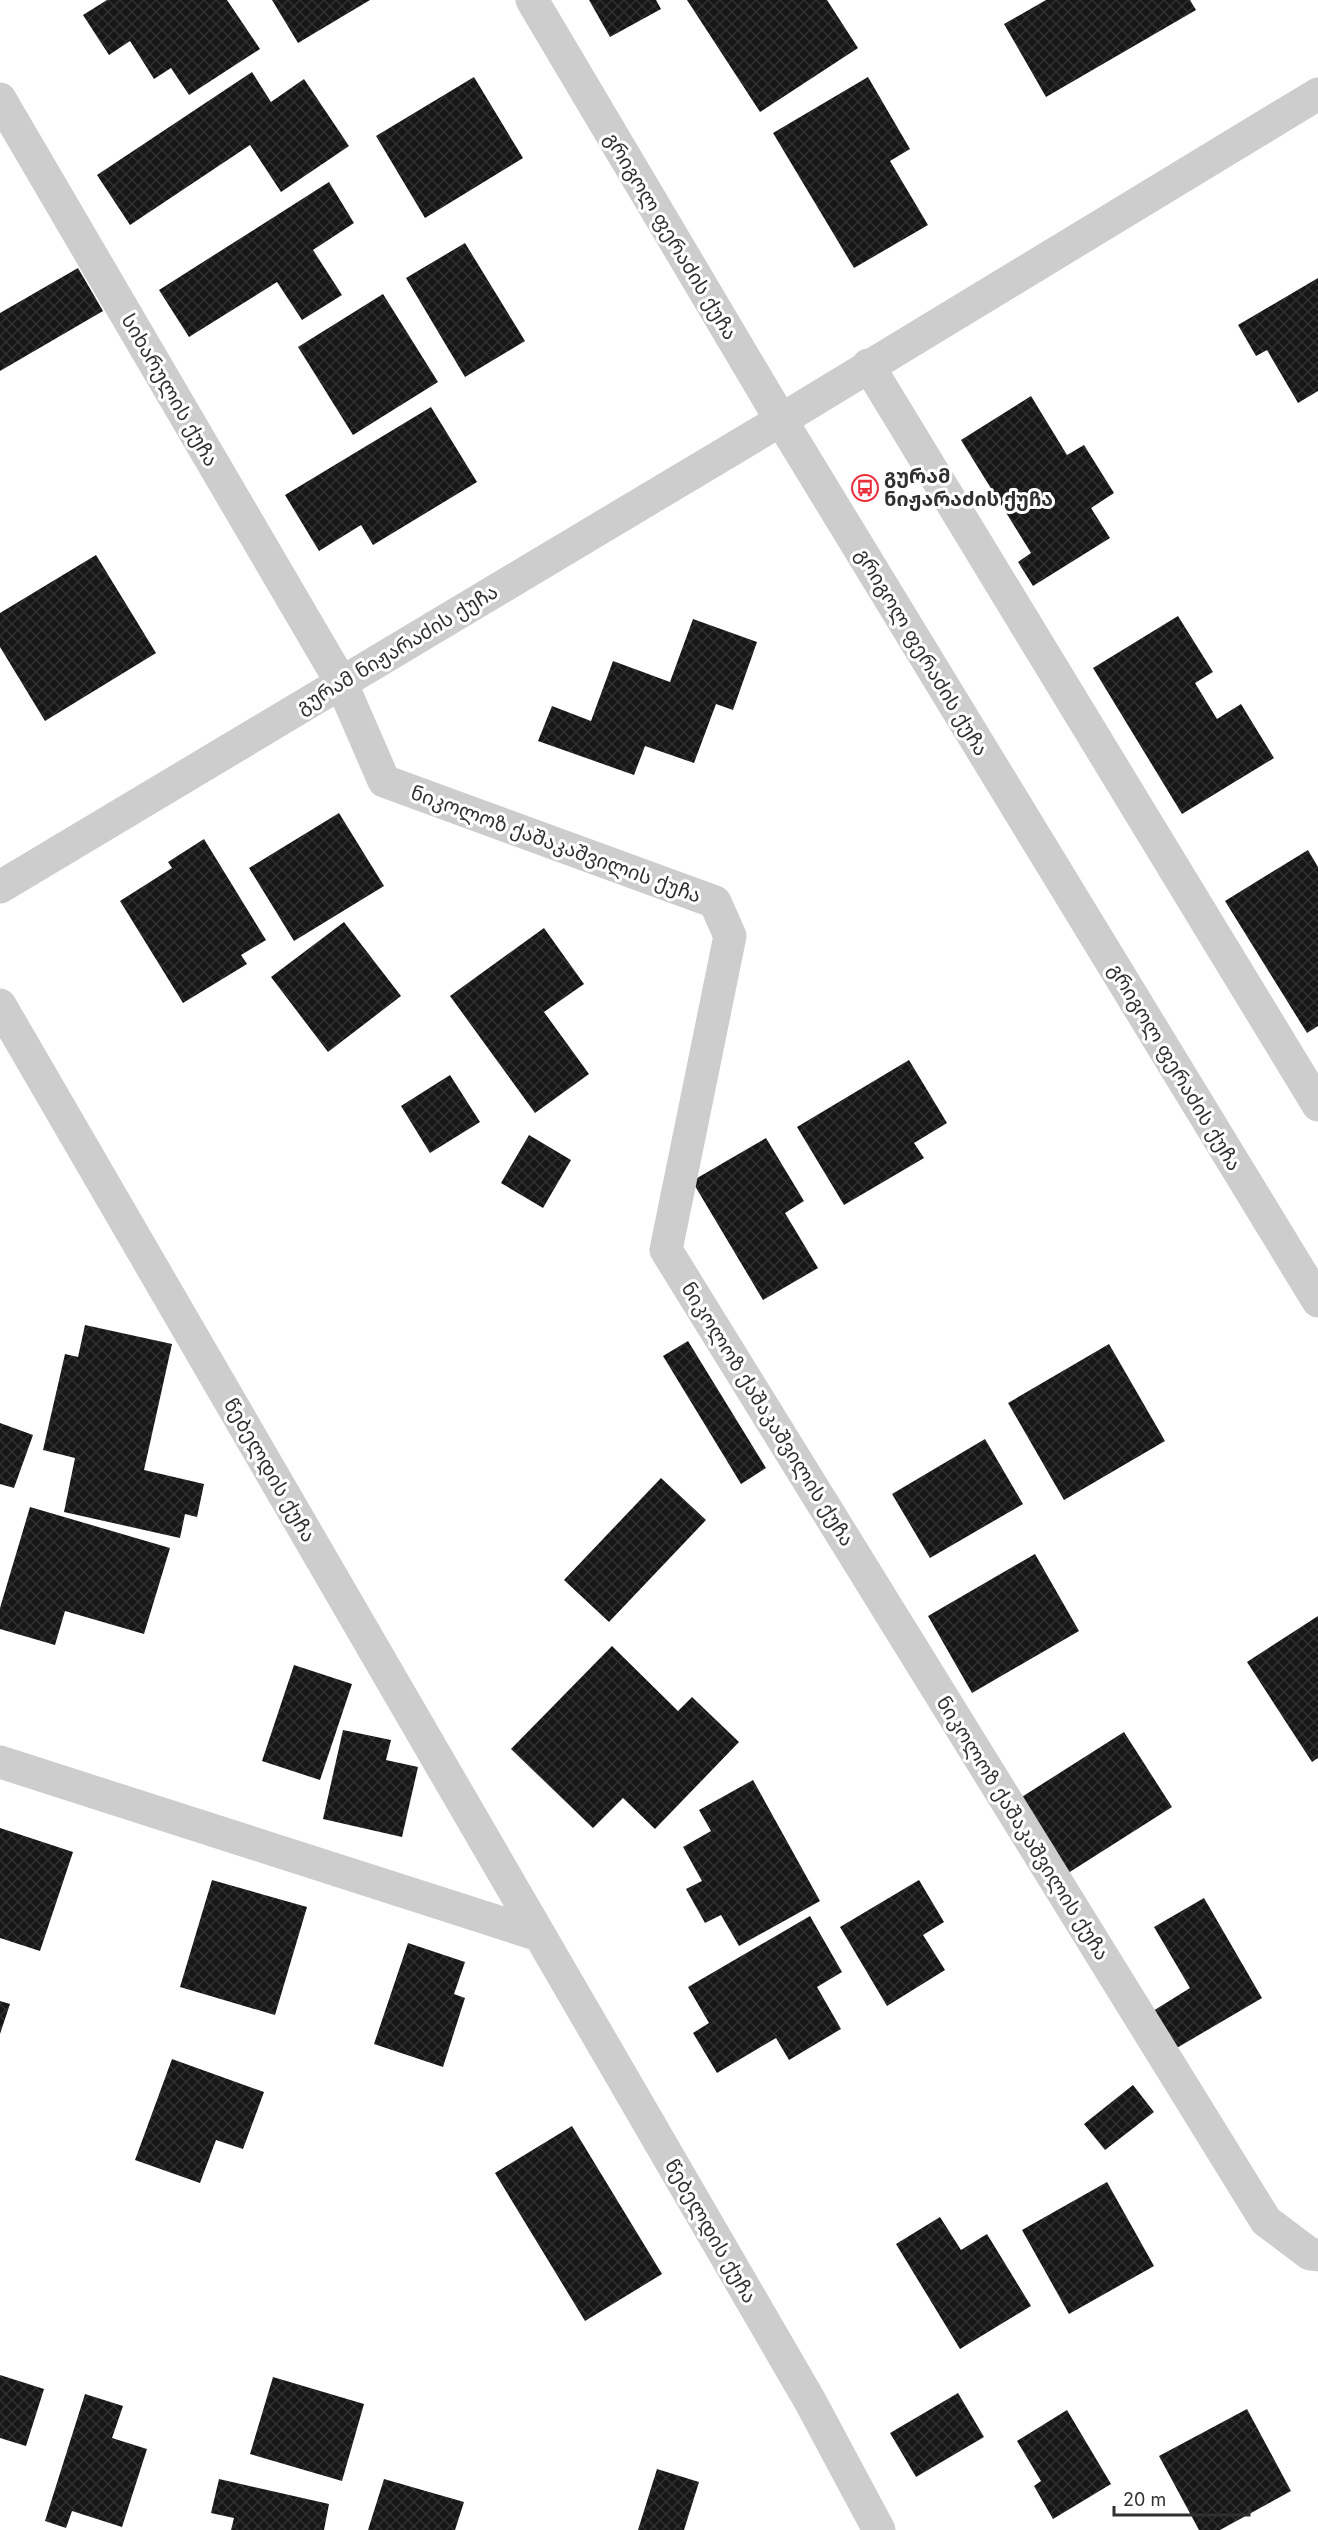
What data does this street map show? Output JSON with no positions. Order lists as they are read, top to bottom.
{
  "streets": {
    "street": [
      "გრიგოლ ფერაძის ქუჩა",
      "სიხარულის ქუჩა",
      "გურამ ნიჟარაძის ქუჩა",
      "ნიკოლოზ ქაშაკაშვილის ქუჩა",
      "წებელდის ქუჩა"
    ]
  },
  "crossings": [
    ["გრიგოლ ფერაძის ქუჩა", "გურამ ნიჟარაძის ქუჩა"],
    ["სიხარულის ქუჩა", "გურამ ნიჟარაძის ქუჩა"],
    ["სიხარულის ქუჩა", "ნიკოლოზ ქაშაკაშვილის ქუჩა"],
    ["გურამ ნიჟარაძის ქუჩა", "ნიკოლოზ ქაშაკაშვილის ქუჩა"]
  ],
  "places": {
    "bus stop": ["გურამ ნიჟარაძის ქუჩა"]
  },
  "scale_bar": "20 m"
}
